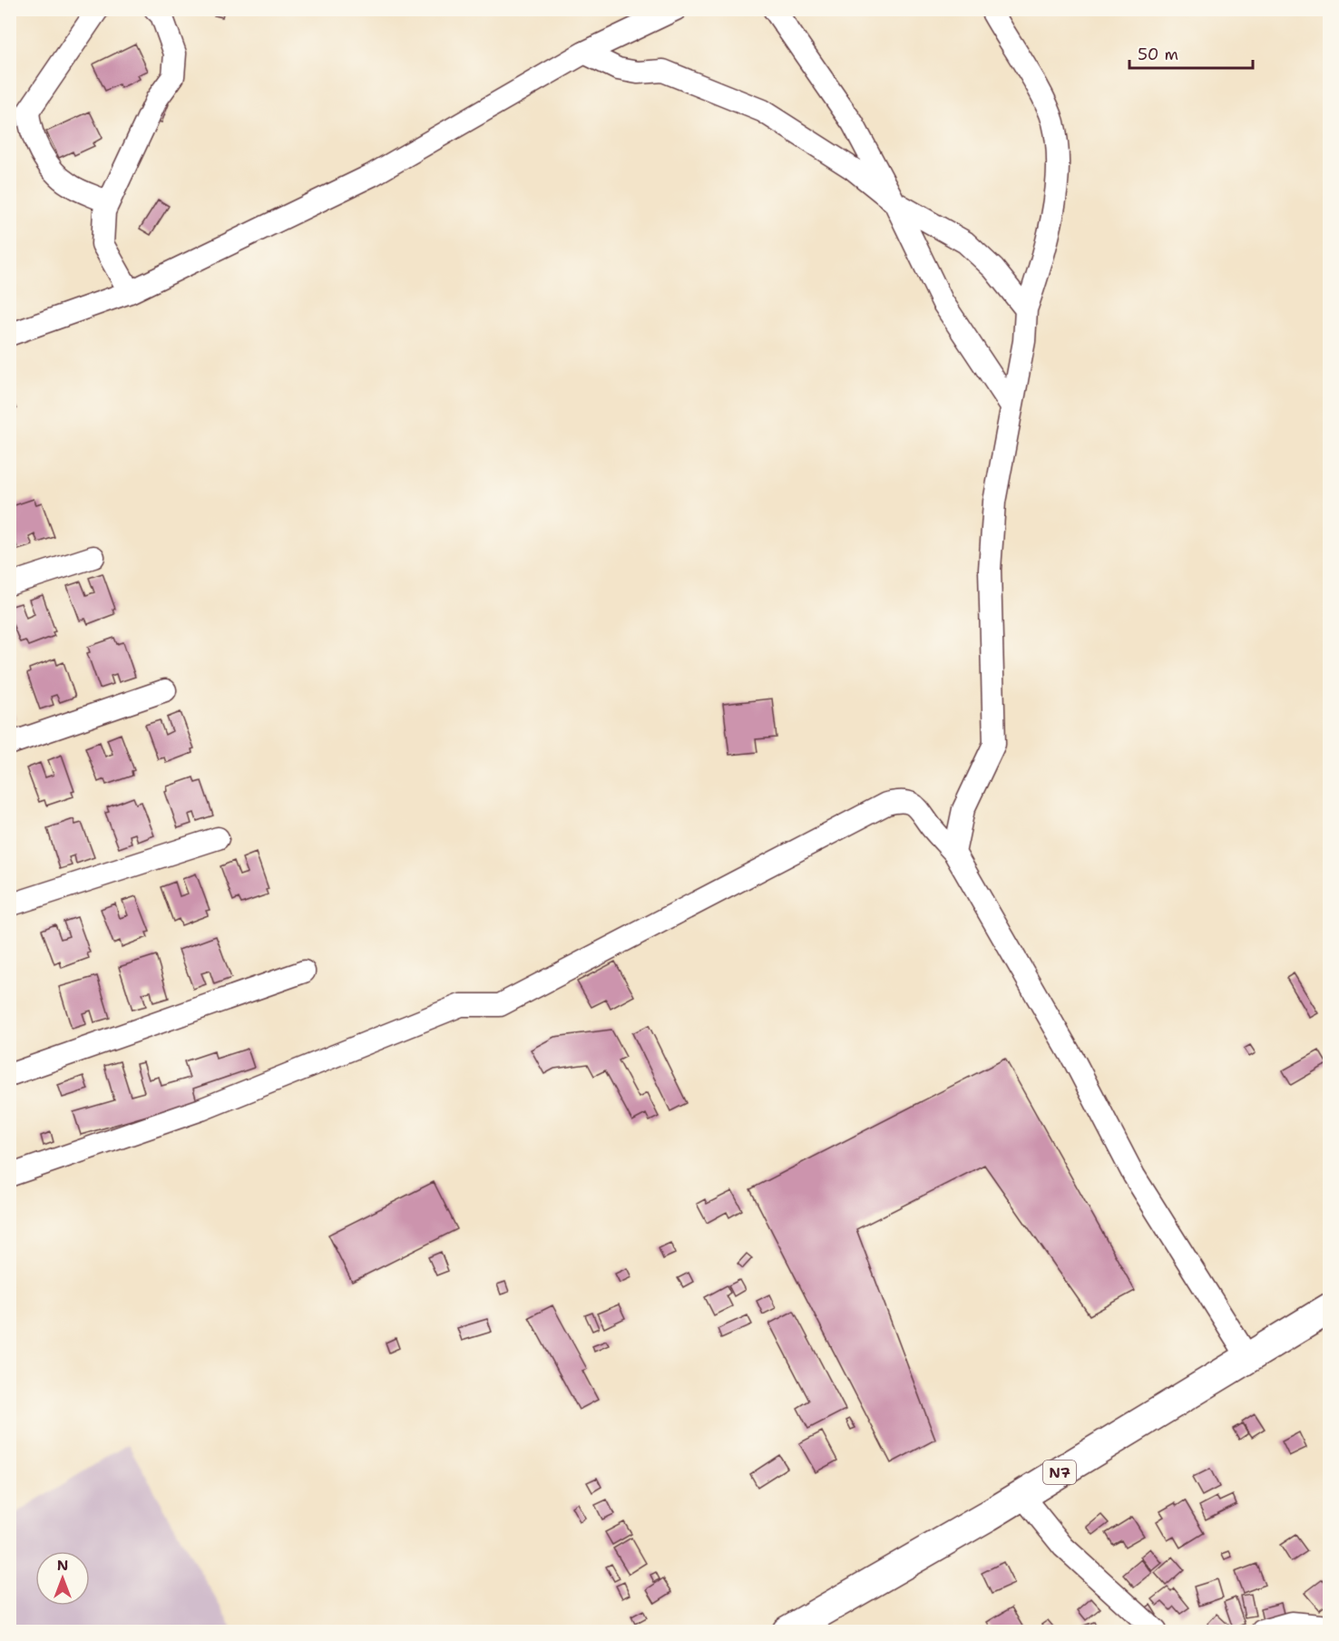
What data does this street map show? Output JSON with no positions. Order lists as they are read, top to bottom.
{
  "streets": {
    "highway": ["N7"]
  },
  "scale_bar": "50 m",
  "north": "top"
}
